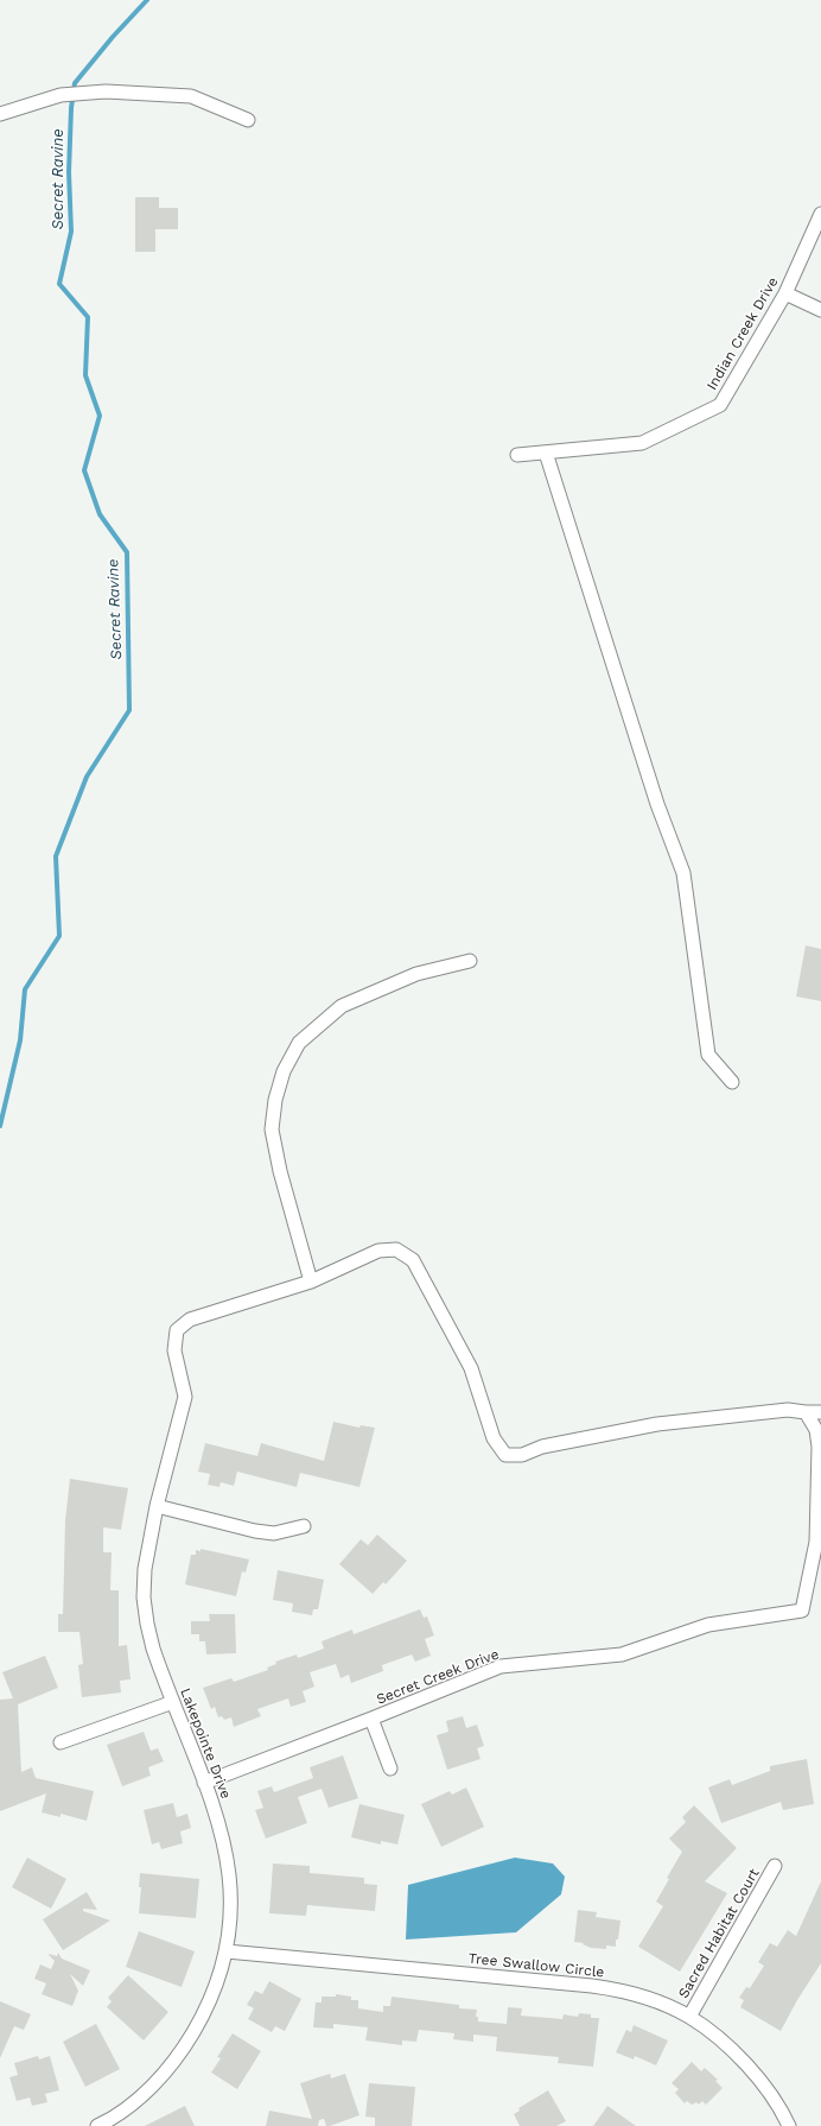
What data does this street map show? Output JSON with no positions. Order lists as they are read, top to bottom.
{
  "streets": {
    "street": [
      "Indian Creek Drive",
      "Secret Creek Drive",
      "Lakepointe Drive",
      "Sacred Habitat Court",
      "Tree Swallow Circle"
    ]
  },
  "crossings": [
    ["Secret Creek Drive", "Lakepointe Drive"],
    ["Lakepointe Drive", "Tree Swallow Circle"],
    ["Sacred Habitat Court", "Tree Swallow Circle"]
  ],
  "water": ["Secret Ravine"]
}
